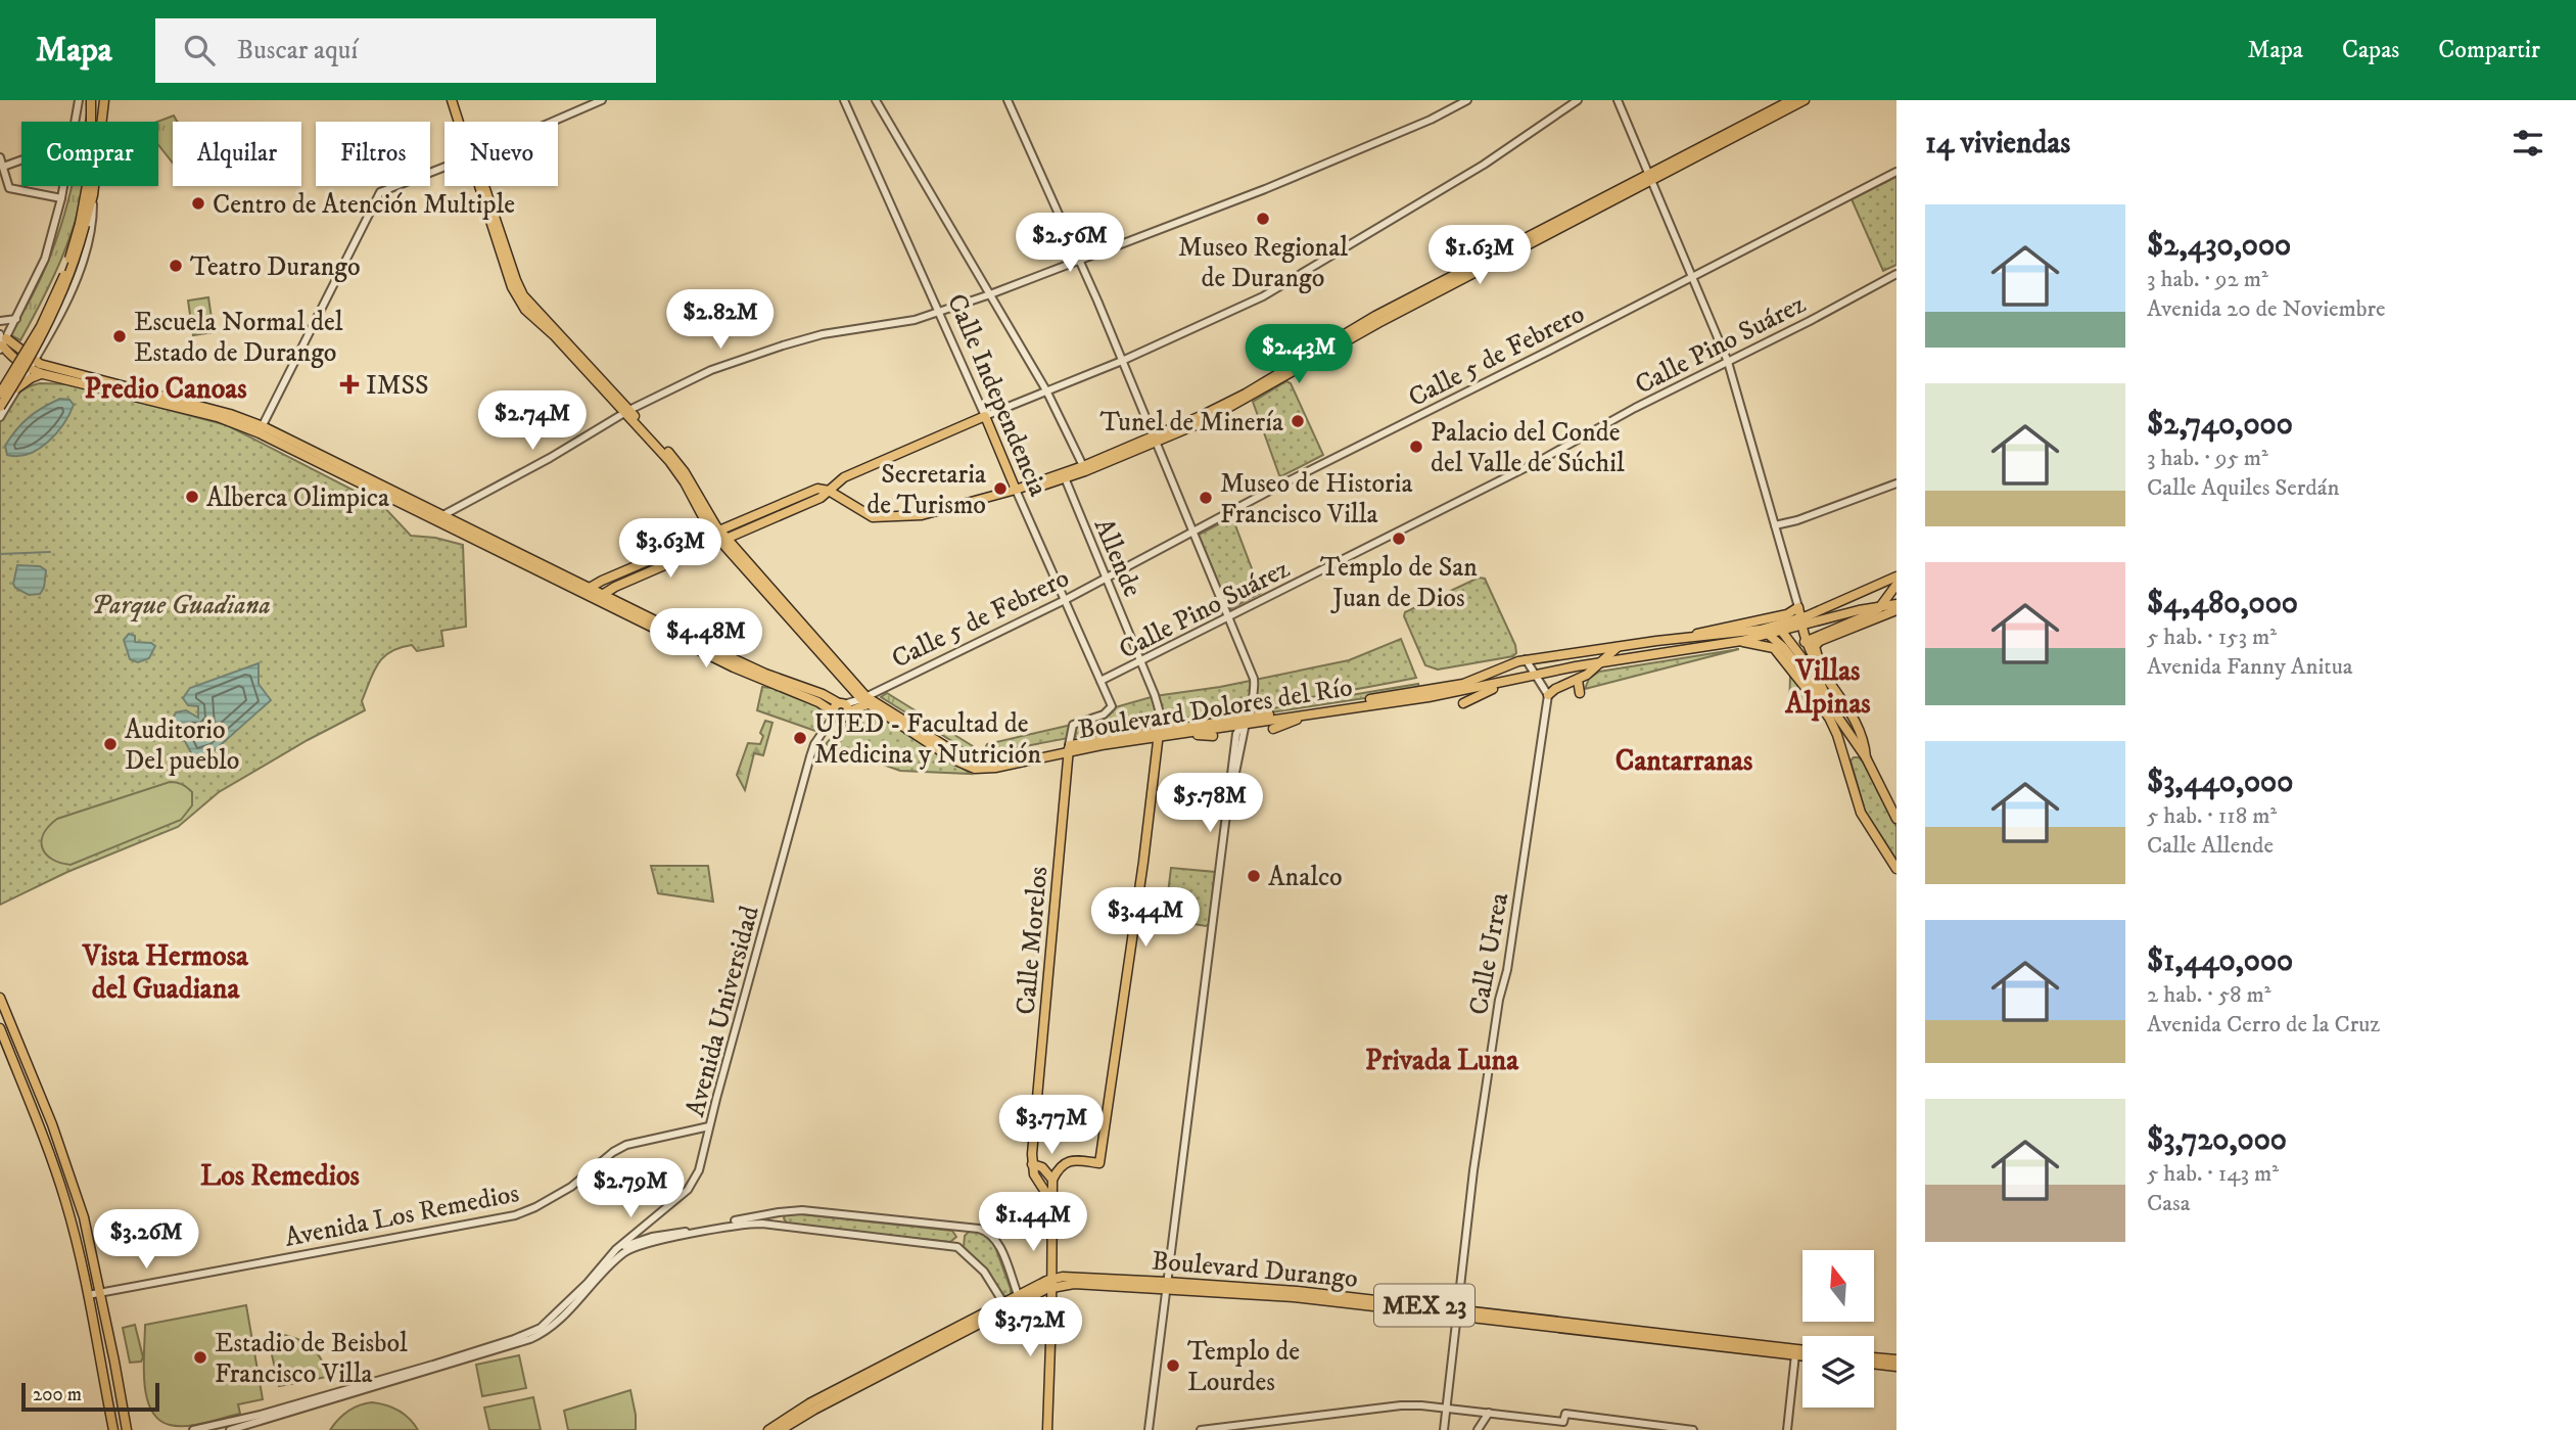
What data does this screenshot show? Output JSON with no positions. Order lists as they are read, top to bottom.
{
  "streets": {
    "main road": [
      "Calle Independencia",
      "Boulevard Dolores del Río",
      "Calle Morelos",
      "Boulevard Durango",
      "MEX 23"
    ],
    "street": [
      "Calle Pino Suárez",
      "Calle 5 de Febrero",
      "Allende",
      "Calle Urrea",
      "Avenida Universidad",
      "Avenida Los Remedios"
    ]
  },
  "crossings": [
    ["Calle Pino Suárez", "Calle Independencia"],
    ["Calle Pino Suárez", "Allende"],
    ["Calle 5 de Febrero", "Calle Independencia"],
    ["Calle 5 de Febrero", "Allende"],
    ["Calle 5 de Febrero", "Boulevard Dolores del Río"],
    ["Calle Independencia", "Calle Morelos"],
    ["Allende", "Boulevard Dolores del Río"],
    ["Boulevard Dolores del Río", "Calle Morelos"],
    ["Calle Urrea", "Boulevard Durango"],
    ["Avenida Universidad", "Avenida Los Remedios"]
  ],
  "districts": [
    "Predio Canoas",
    "Villas Alpinas",
    "Cantarranas",
    "Vista Hermosa del Guadiana",
    "Privada Luna",
    "Los Remedios"
  ],
  "parks": ["Parque Guadiana"],
  "places": {
    "other": [
      "Centro de Atención Multiple",
      "Museo Regional de Durango",
      "Teatro Durango",
      "Escuela Normal del Estado de Durango",
      "Tunel de Minería",
      "Palacio del Conde del Valle de Súchil",
      "Secretaria de Turismo",
      "Alberca Olimpica",
      "Museo de Historia Francisco Villa",
      "Templo de San Juan de Dios",
      "UJED - Facultad de Medicina y Nutrición",
      "Auditorio Del pueblo",
      "Analco",
      "Estadio de Beisbol Francisco Villa",
      "Templo de Lourdes"
    ],
    "health": ["IMSS"]
  },
  "scale_bar": "200 m",
  "north": "top",
  "page": {
    "header": "Mapa",
    "search": "Buscar aquí",
    "nav": ["Mapa", "Capas", "Compartir"],
    "heading": "14 viviendas",
    "chip": [
      "Comprar",
      "Alquilar",
      "Filtros",
      "Nuevo"
    ],
    "list": [
      {
        "name": "$2,430,000",
        "note": "3 hab. · 92 m² · Avenida 20 de Noviembre"
      },
      {
        "name": "$2,740,000",
        "note": "3 hab. · 95 m² · Calle Aquiles Serdán"
      },
      {
        "name": "$4,480,000",
        "note": "5 hab. · 153 m² · Avenida Fanny Anitua"
      },
      {
        "name": "$3,440,000",
        "note": "5 hab. · 118 m² · Calle Allende"
      },
      {
        "name": "$1,440,000",
        "note": "2 hab. · 58 m² · Avenida Cerro de la Cruz"
      },
      {
        "name": "$3,720,000",
        "note": "5 hab. · 143 m² · Casa"
      }
    ],
    "price": [
      "$2.56M",
      "$1.63M",
      "$2.82M",
      "$2.43M",
      "$2.74M",
      "$3.63M",
      "$4.48M",
      "$5.78M",
      "$3.44M",
      "$3.77M",
      "$2.79M",
      "$1.44M",
      "$3.26M",
      "$3.72M"
    ],
    "scale": "200 m"
  }
}
